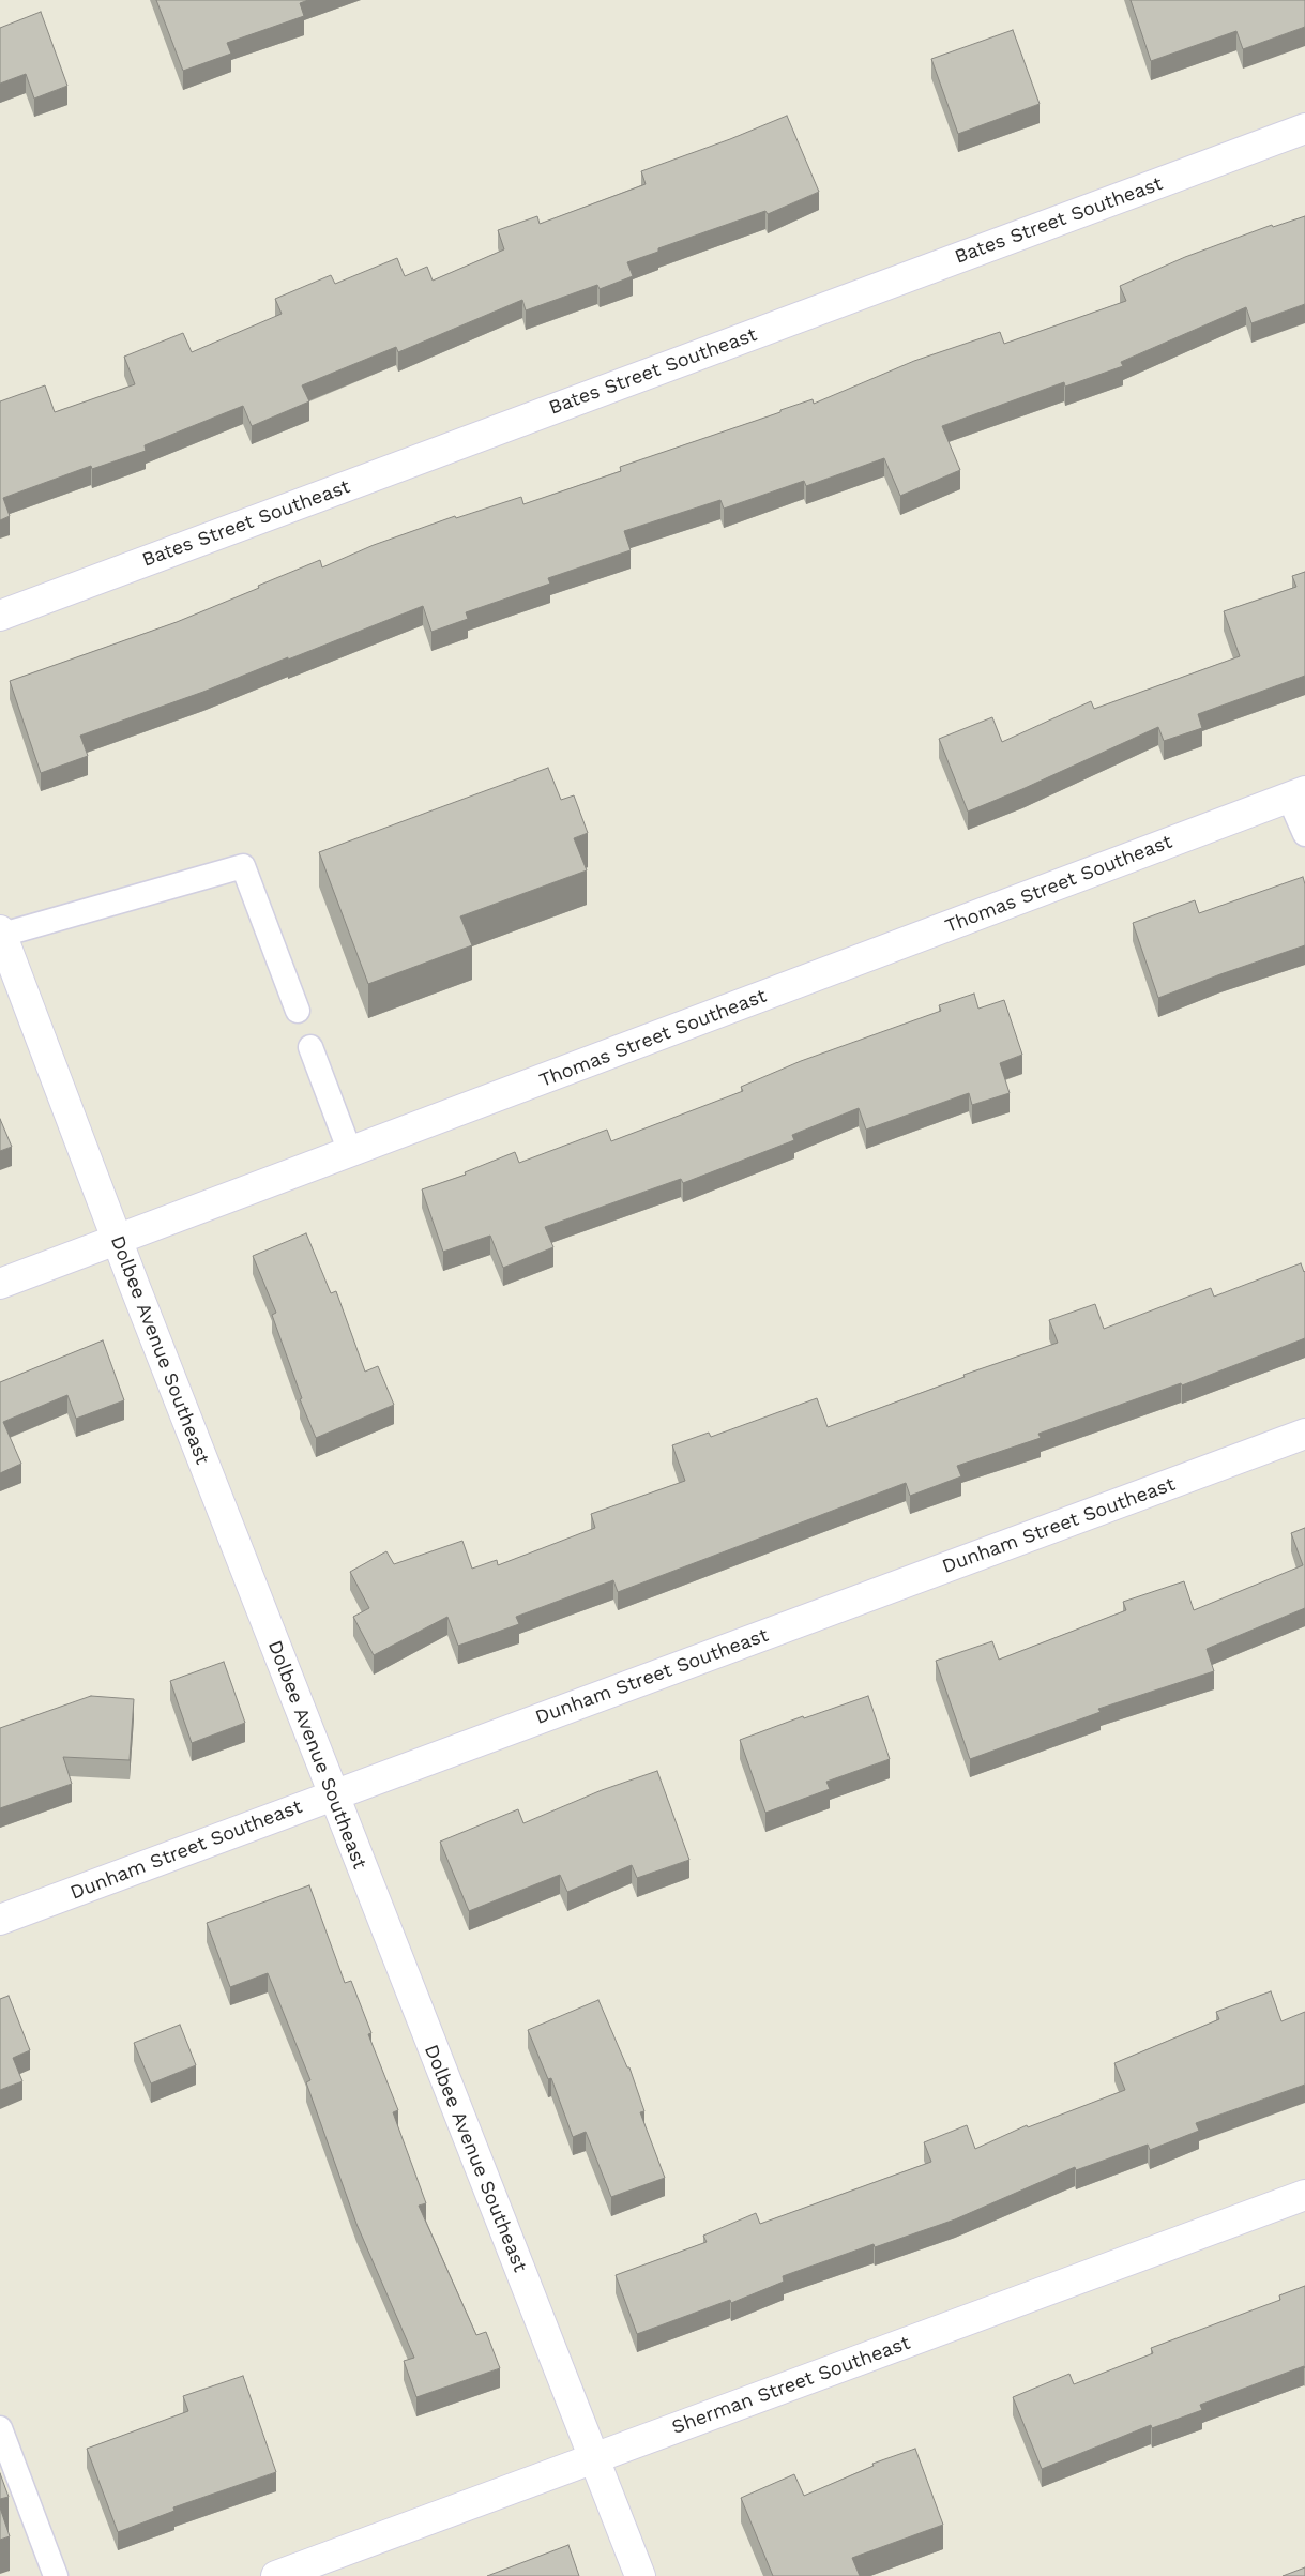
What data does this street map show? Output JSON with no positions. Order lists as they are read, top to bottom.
{
  "streets": {
    "street": [
      "Bates Street Southeast",
      "Thomas Street Southeast",
      "Dolbee Avenue Southeast",
      "Dunham Street Southeast",
      "Sherman Street Southeast"
    ]
  },
  "crossings": [
    ["Thomas Street Southeast", "Dolbee Avenue Southeast"],
    ["Dolbee Avenue Southeast", "Dunham Street Southeast"],
    ["Dolbee Avenue Southeast", "Sherman Street Southeast"]
  ]
}
